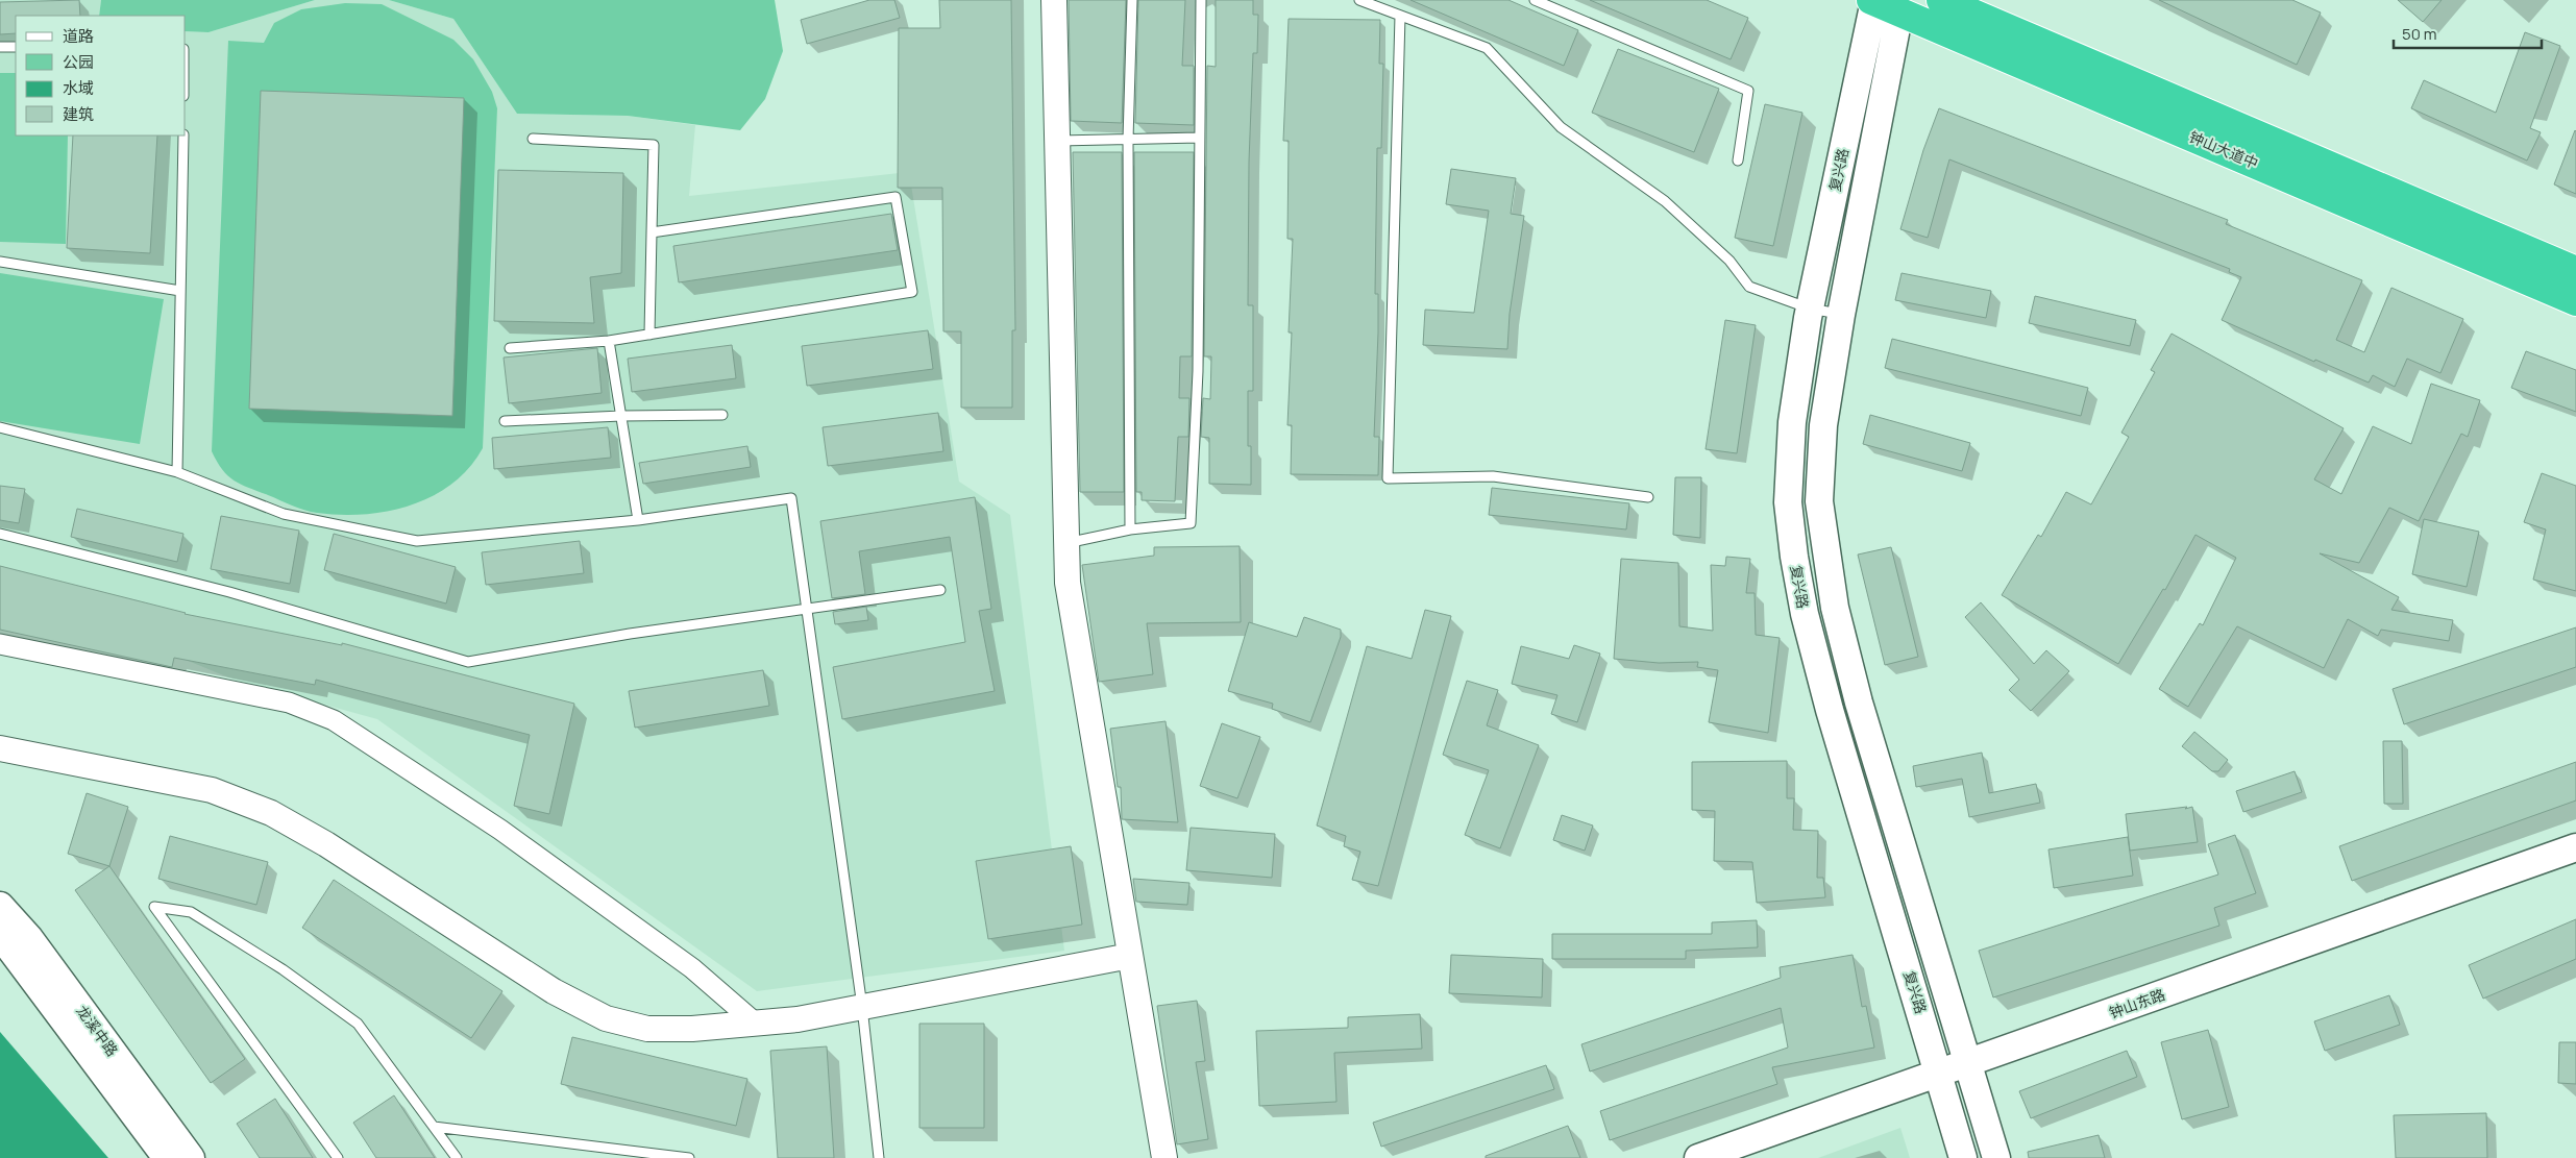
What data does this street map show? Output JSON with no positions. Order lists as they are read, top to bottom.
{
  "streets": {
    "highway": ["钟山大道中"],
    "main road": ["复兴路", "钟山东路", "龙溪中路"]
  },
  "crossings": [
    ["钟山大道中", "复兴路"],
    ["复兴路", "钟山东路"]
  ],
  "legend": [
    "道路",
    "公园",
    "水域",
    "建筑"
  ],
  "scale_bar": "50 m"
}
